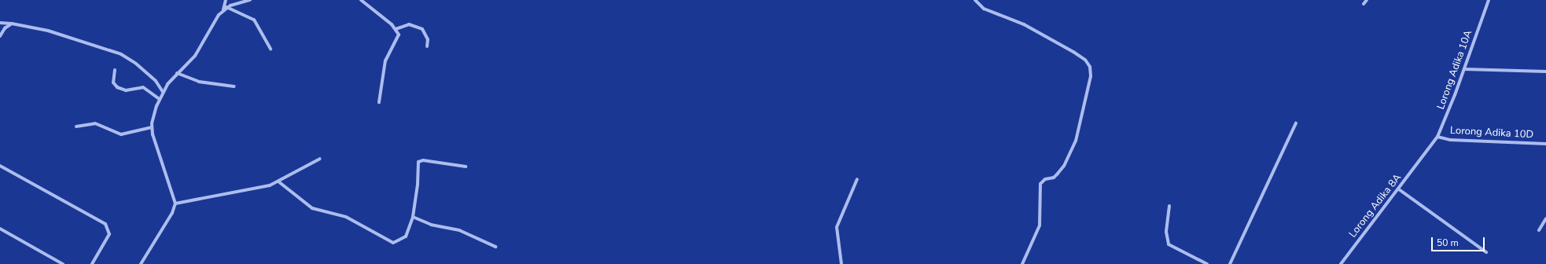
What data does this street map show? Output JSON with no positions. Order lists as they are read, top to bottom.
{
  "streets": {
    "street": ["Lorong Adika 10A", "Lorong Adika 10D", "Lorong Adika 8A"]
  },
  "crossings": [
    ["Lorong Adika 10A", "Lorong Adika 10D"],
    ["Lorong Adika 10A", "Lorong Adika 8A"]
  ],
  "scale_bar": "50 m"
}
